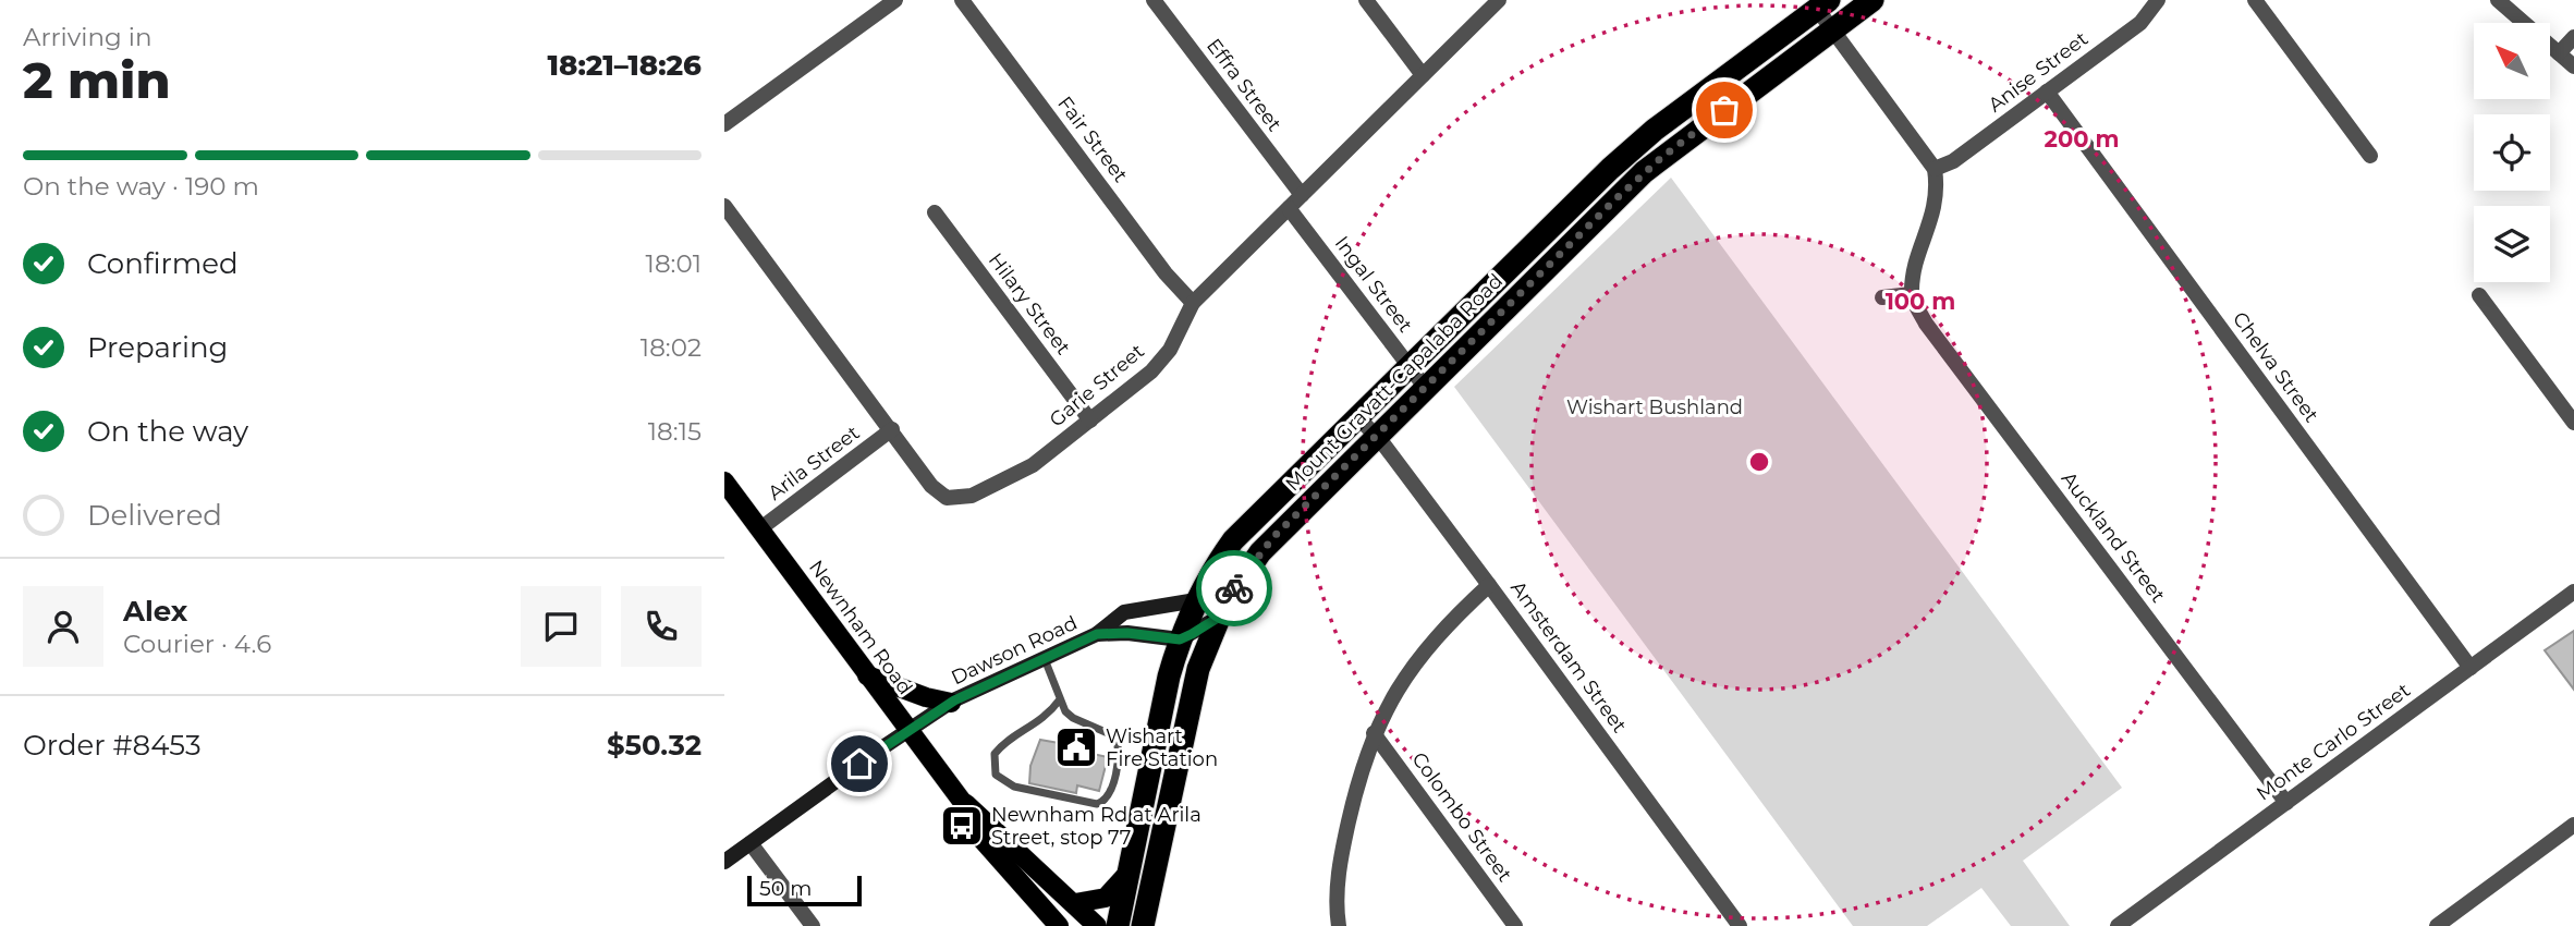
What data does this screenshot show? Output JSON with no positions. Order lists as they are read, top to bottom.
{
  "streets": {
    "highway": ["Mount Gravatt-Capalaba Road"],
    "main road": ["Newnham Road", "Dawson Road"],
    "street": [
      "Anise Street",
      "Effra Street",
      "Fair Street",
      "Ingal Street",
      "Hilary Street",
      "Chelva Street",
      "Garie Street",
      "Arila Street",
      "Auckland Street",
      "Amsterdam Street",
      "Monte Carlo Street",
      "Colombo Street"
    ]
  },
  "crossings": [
    ["Anise Street", "Chelva Street"],
    ["Effra Street", "Garie Street"],
    ["Fair Street", "Garie Street"],
    ["Ingal Street", "Mount Gravatt-Capalaba Road"],
    ["Ingal Street", "Garie Street"],
    ["Hilary Street", "Garie Street"],
    ["Chelva Street", "Monte Carlo Street"],
    ["Mount Gravatt-Capalaba Road", "Dawson Road"],
    ["Mount Gravatt-Capalaba Road", "Amsterdam Street"],
    ["Garie Street", "Arila Street"],
    ["Arila Street", "Newnham Road"],
    ["Auckland Street", "Monte Carlo Street"],
    ["Newnham Road", "Dawson Road"]
  ],
  "parks": ["Wishart Bushland"],
  "places": {
    "public building": ["Wishart Fire Station"],
    "bus stop": ["Newnham Rd at Arila Street, stop 77"]
  },
  "scale_bar": "50 m",
  "north": "top left",
  "page": {
    "heading": ["2 min", "Arriving in", "18:21–18:26"],
    "panel": [
      "Alex",
      "Courier · 4.6",
      "Order #8453",
      "$50.32"
    ],
    "bar": "On the way · 190 m",
    "list": [
      ["Confirmed", "18:01"],
      ["Preparing", "18:02"],
      ["On the way", "18:15"],
      "Delivered"
    ],
    "scale": "50 m"
  },
  "rings": ["200 m", "100 m"]
}
